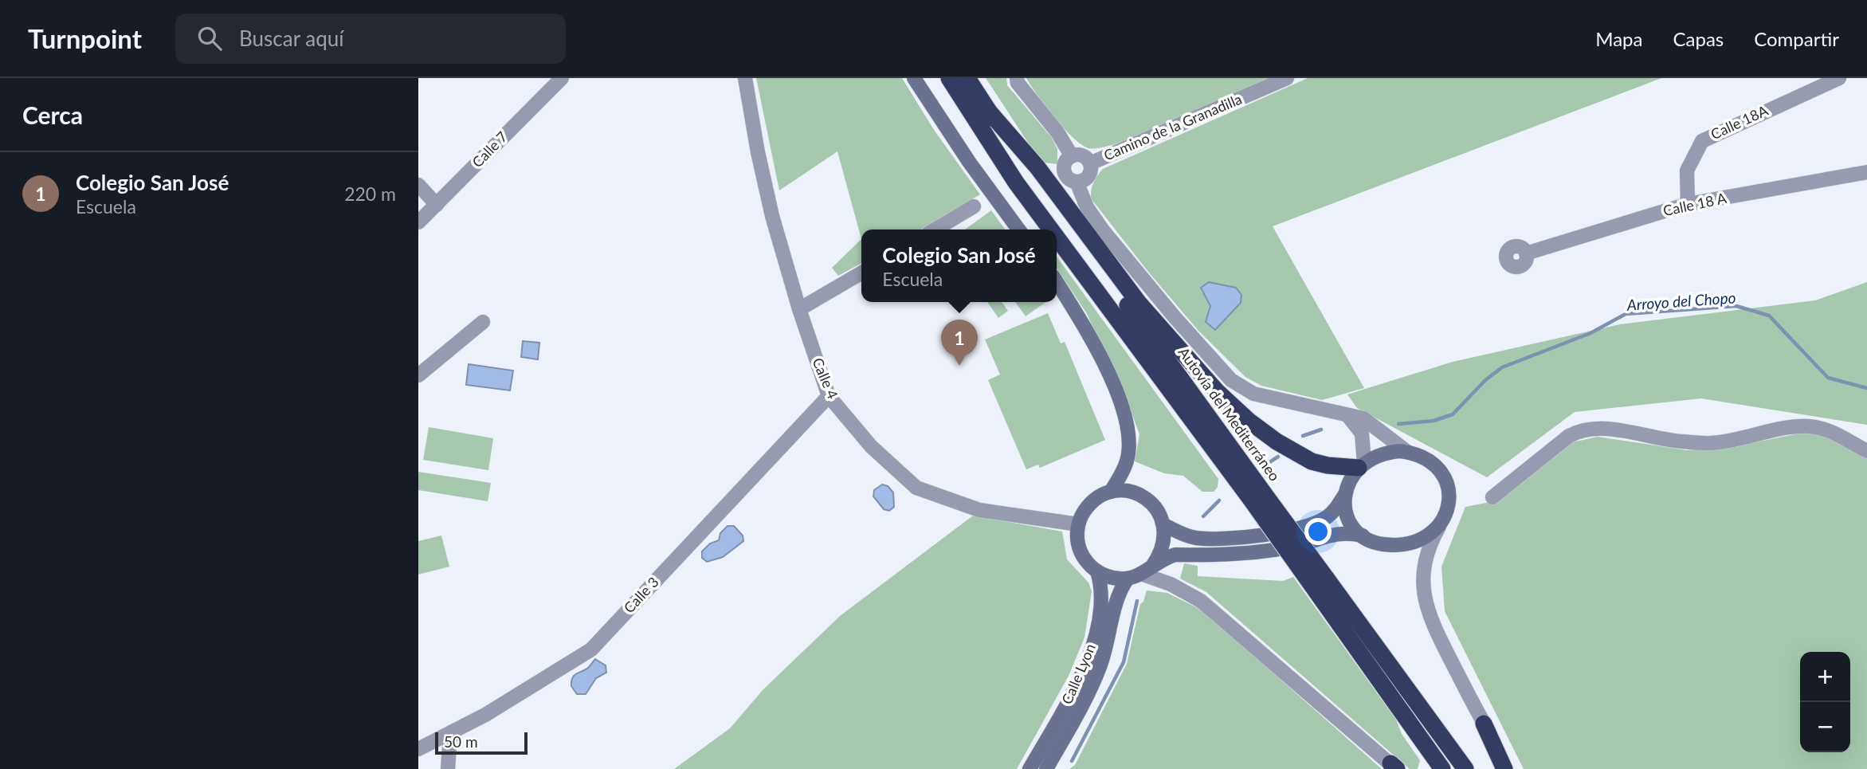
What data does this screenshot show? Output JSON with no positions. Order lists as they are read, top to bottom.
{
  "streets": {
    "highway": ["Autovía del Mediterráneo"],
    "street": [
      "Calle 18A",
      "Camino de la Granadilla",
      "Calle 7",
      "Calle 18 A",
      "Calle 4",
      "Calle 3",
      "Calle Lyon"
    ]
  },
  "crossings": [
    ["Calle 18A", "Calle 18 A"],
    ["Calle 4", "Calle 3"],
    ["Calle 4", "Calle Lyon"]
  ],
  "water": ["Arroyo del Chopo"],
  "scale_bar": "50 m",
  "page": {
    "header": "Turnpoint",
    "search": "Buscar aquí",
    "nav": ["Mapa", "Capas", "Compartir"],
    "heading": "Cerca",
    "list": [
      {
        "mark": "1",
        "name": "Colegio San José",
        "note": "Escuela",
        "value": "220 m"
      }
    ],
    "popup": ["Colegio San José", "Escuela"],
    "pins": "1",
    "map_buttons": ["+", "−"],
    "scale": "50 m"
  }
}
